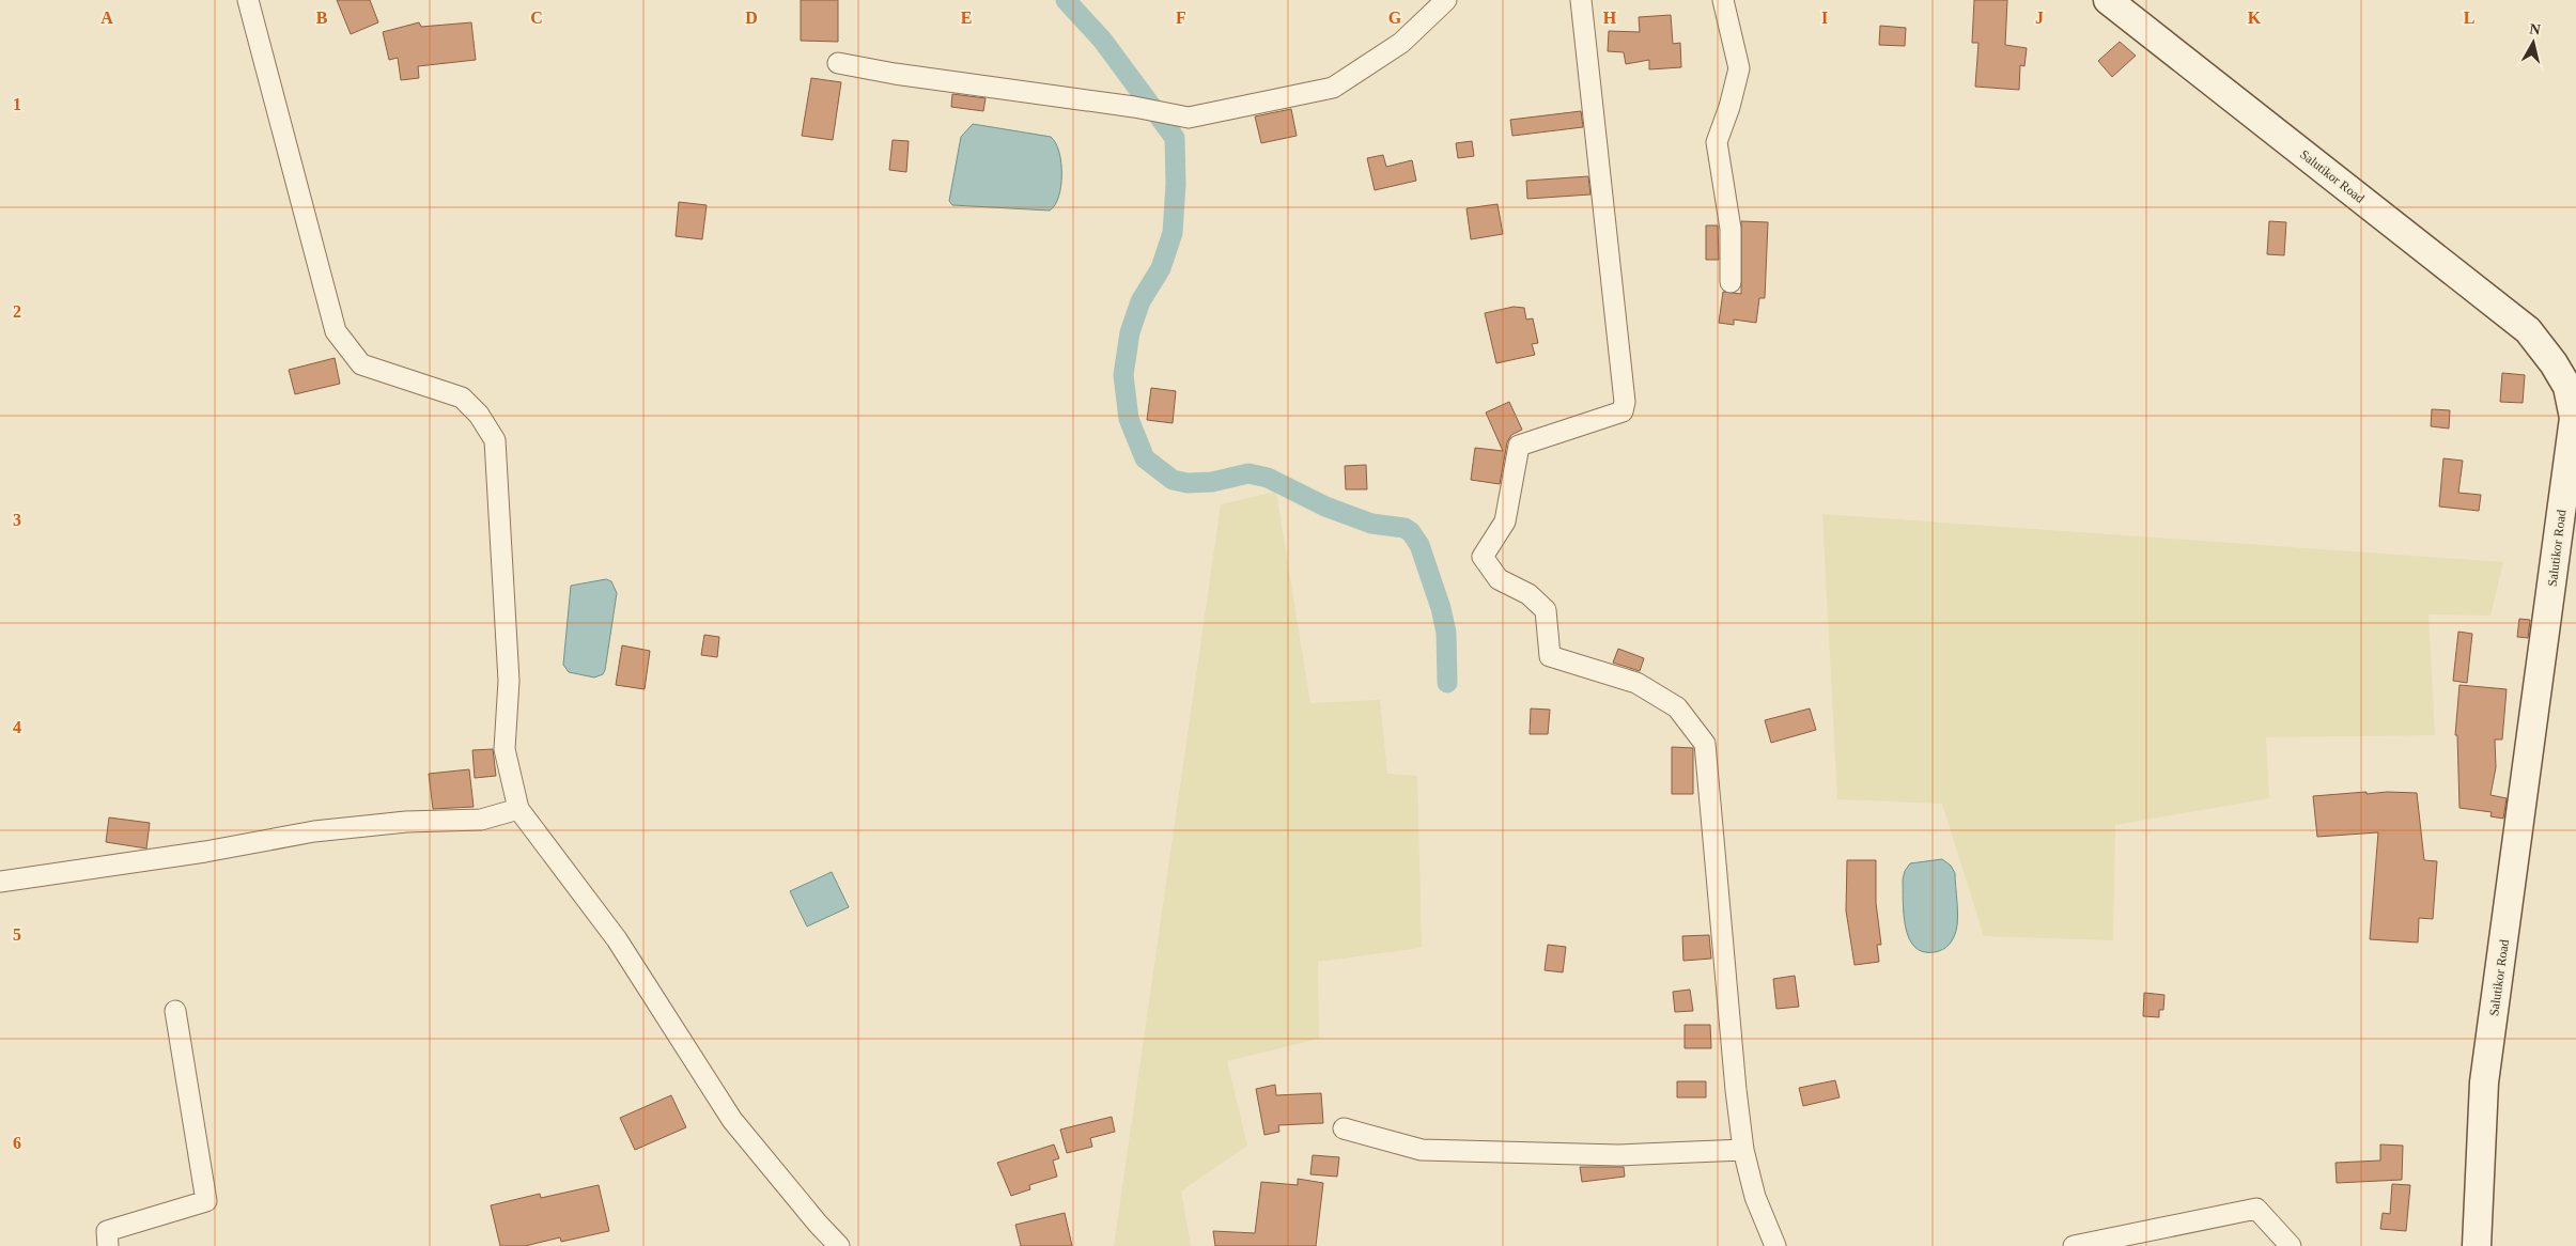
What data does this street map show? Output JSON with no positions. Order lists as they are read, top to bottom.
{
  "streets": {
    "main road": ["Salutikor Road"]
  },
  "north": "top",
  "grid": {
    "columns": [
      "A",
      "B",
      "C",
      "D",
      "E",
      "F",
      "G",
      "H",
      "I",
      "J",
      "K",
      "L"
    ],
    "rows": [
      "1",
      "2",
      "3",
      "4",
      "5",
      "6"
    ]
  }
}
